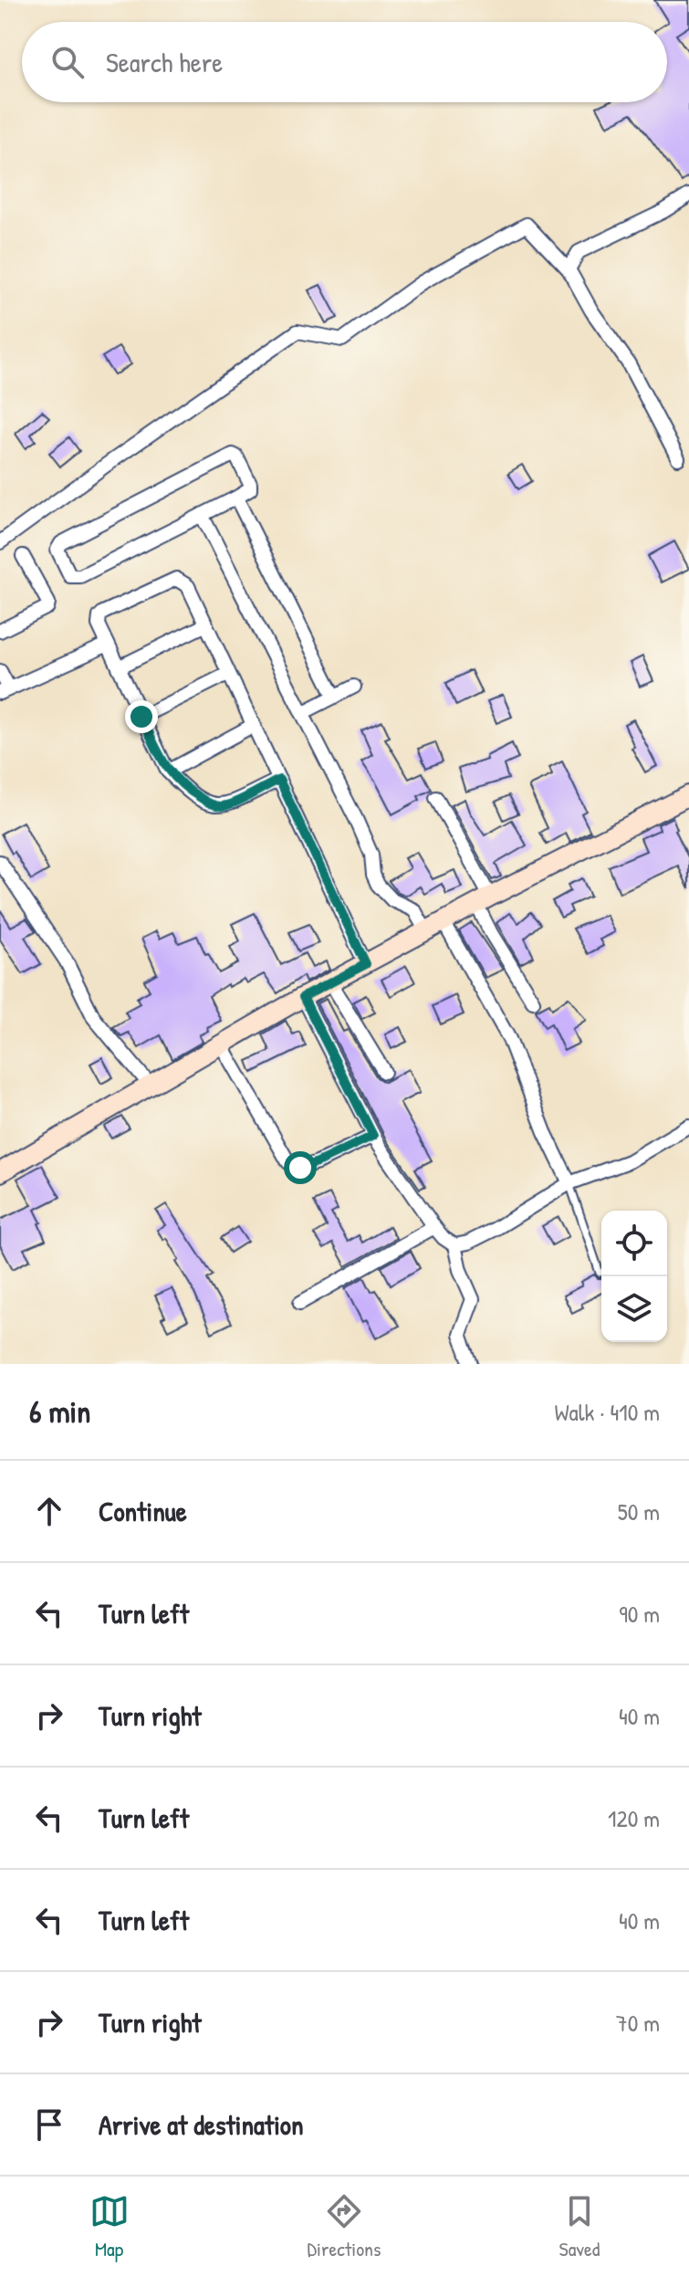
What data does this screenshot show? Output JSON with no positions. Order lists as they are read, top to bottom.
{
  "page": {
    "search": "Search here",
    "heading": ["6 min", "Walk · 410 m"],
    "list": [
      ["Continue", "50 m"],
      ["Turn left", "90 m"],
      ["Turn right", "40 m"],
      ["Turn left", "120 m"],
      ["Turn left", "40 m"],
      ["Turn right", "70 m"],
      "Arrive at destination"
    ],
    "nav": ["Map", "Directions", "Saved"]
  }
}
